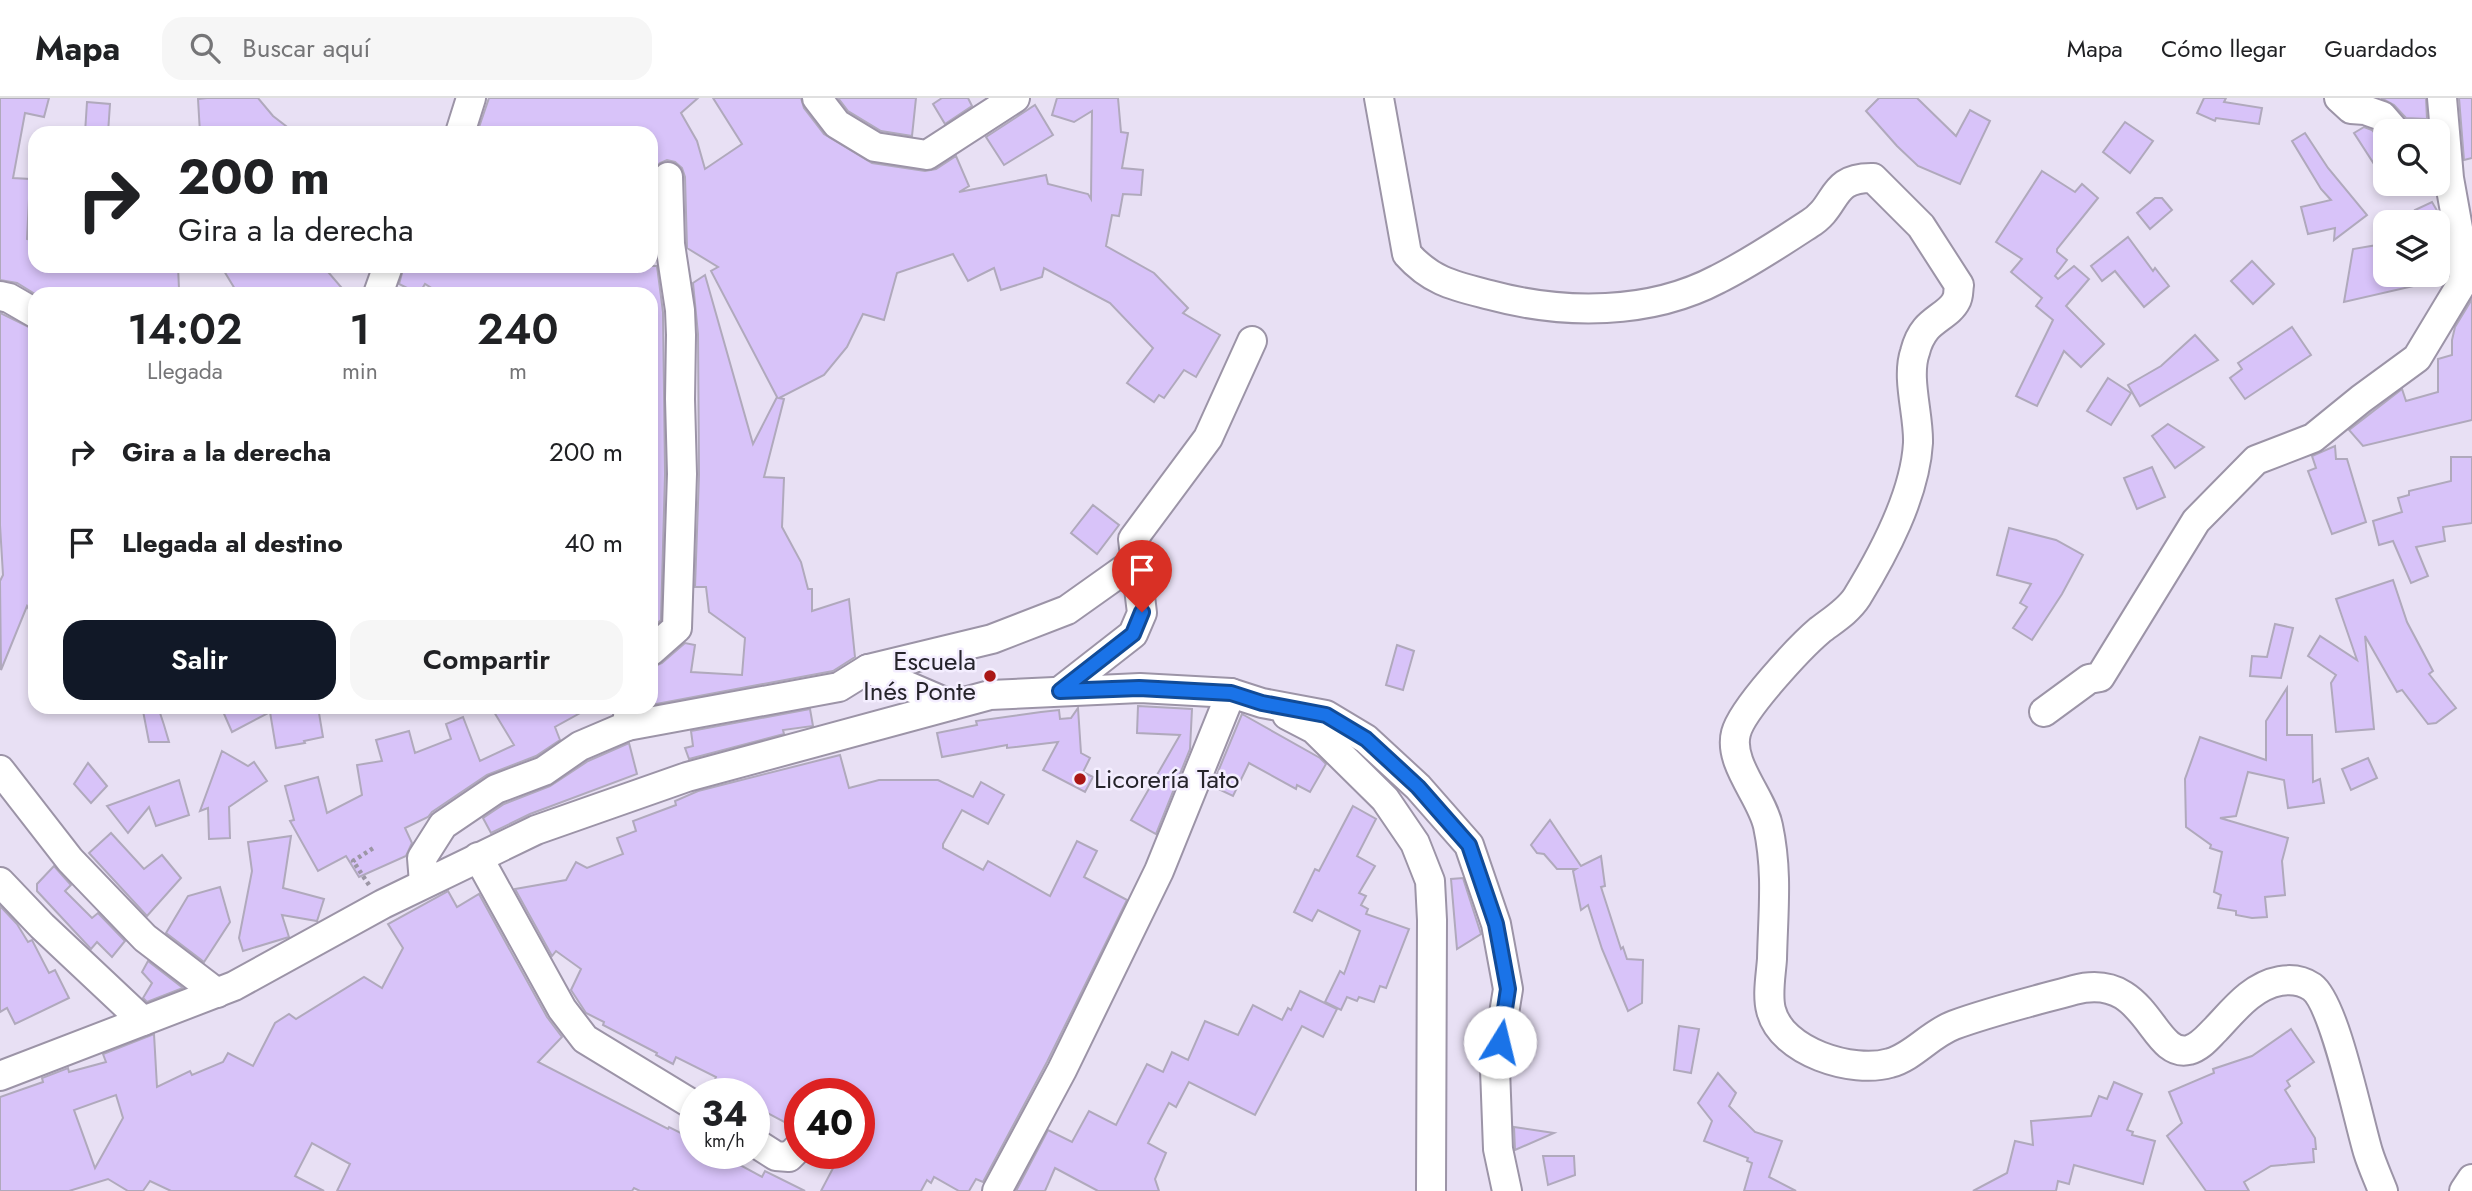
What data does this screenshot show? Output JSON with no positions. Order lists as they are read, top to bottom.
{
  "places": ["Escuela Inés Ponte", "Licorería Tato"],
  "page": {
    "header": "Mapa",
    "search": "Buscar aquí",
    "nav": ["Mapa", "Cómo llegar", "Guardados"],
    "turn": ["200 m", "Gira a la derecha"],
    "eta": [
      "14:02",
      "Llegada",
      "1",
      "min",
      "240",
      "m"
    ],
    "list": [
      {
        "name": "Gira a la derecha",
        "value": "200 m"
      },
      {
        "name": "Llegada al destino",
        "value": "40 m"
      }
    ],
    "buttons": ["Salir", "Compartir"],
    "speed": "34 km/h",
    "limit": "40"
  }
}
